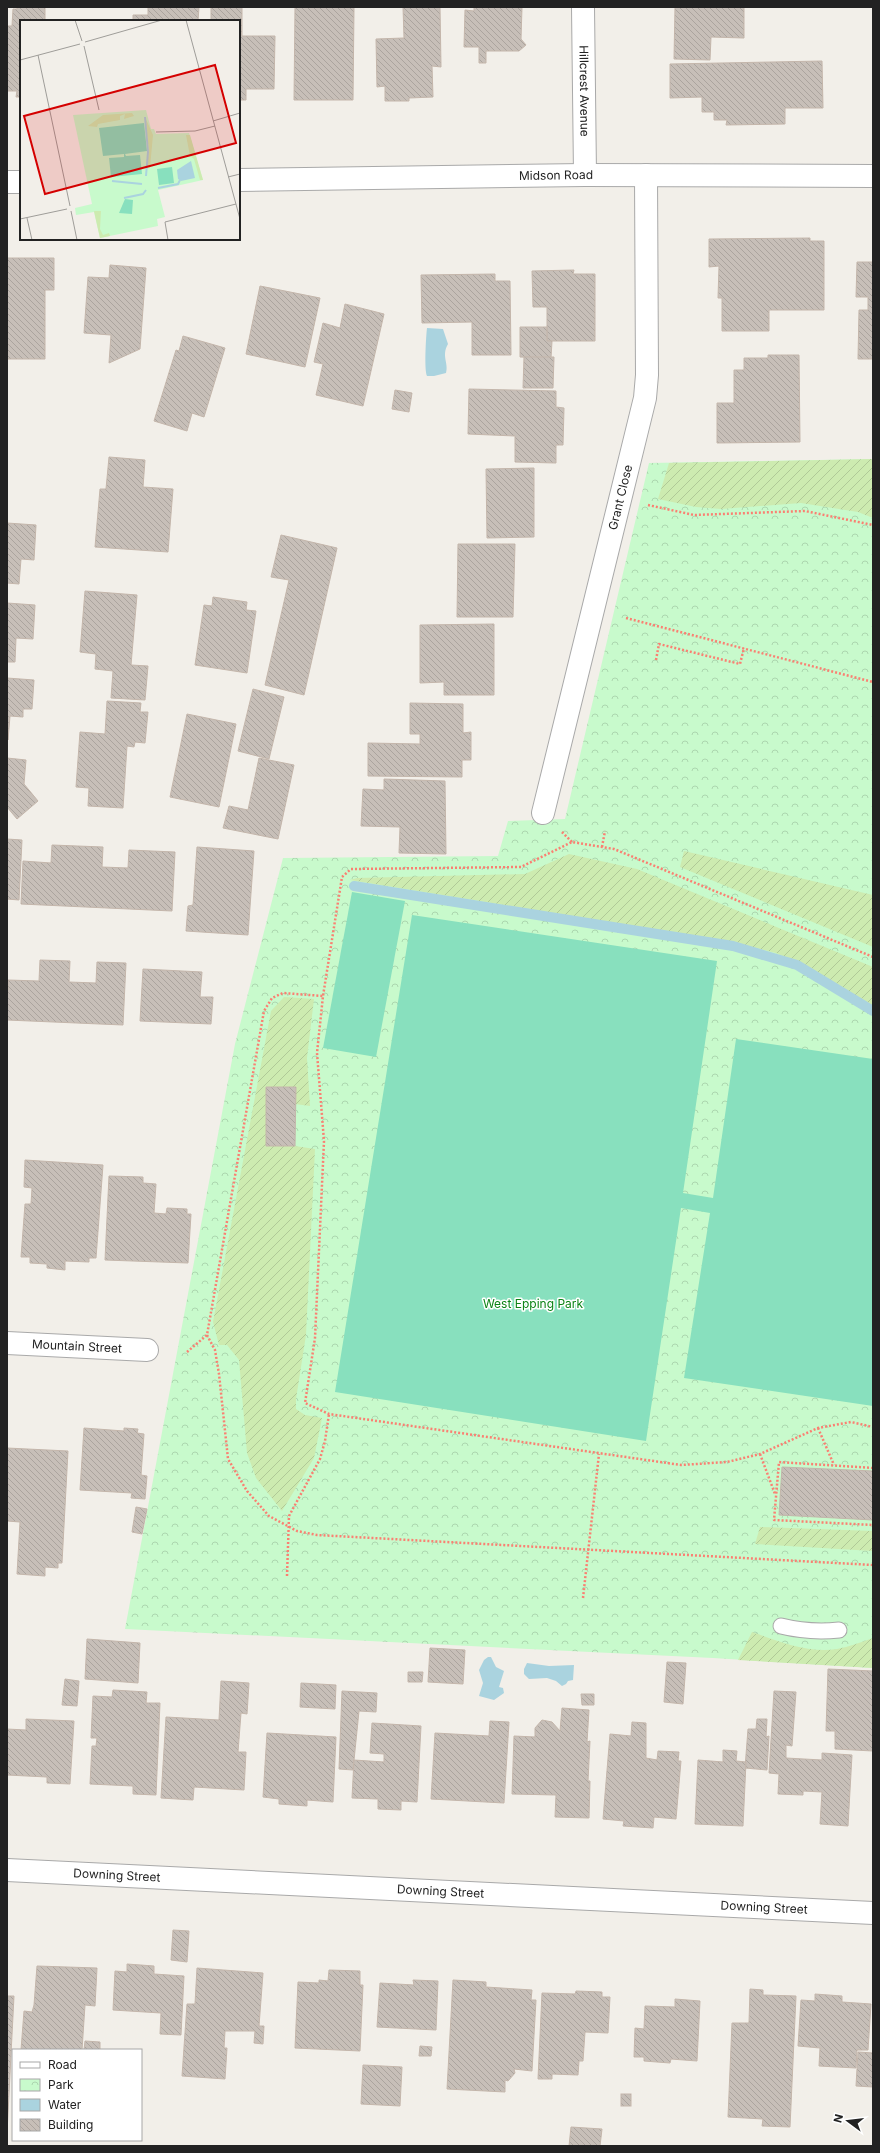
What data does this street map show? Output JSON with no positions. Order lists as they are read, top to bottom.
{
  "streets": {
    "street": [
      "Hillcrest Avenue",
      "Midson Road",
      "Grant Close",
      "Mountain Street",
      "Downing Street"
    ]
  },
  "crossings": [
    ["Hillcrest Avenue", "Midson Road"],
    ["Midson Road", "Grant Close"]
  ],
  "parks": ["West Epping Park"],
  "legend": [
    "Road",
    "Park",
    "Water",
    "Building"
  ],
  "north": "left"
}
